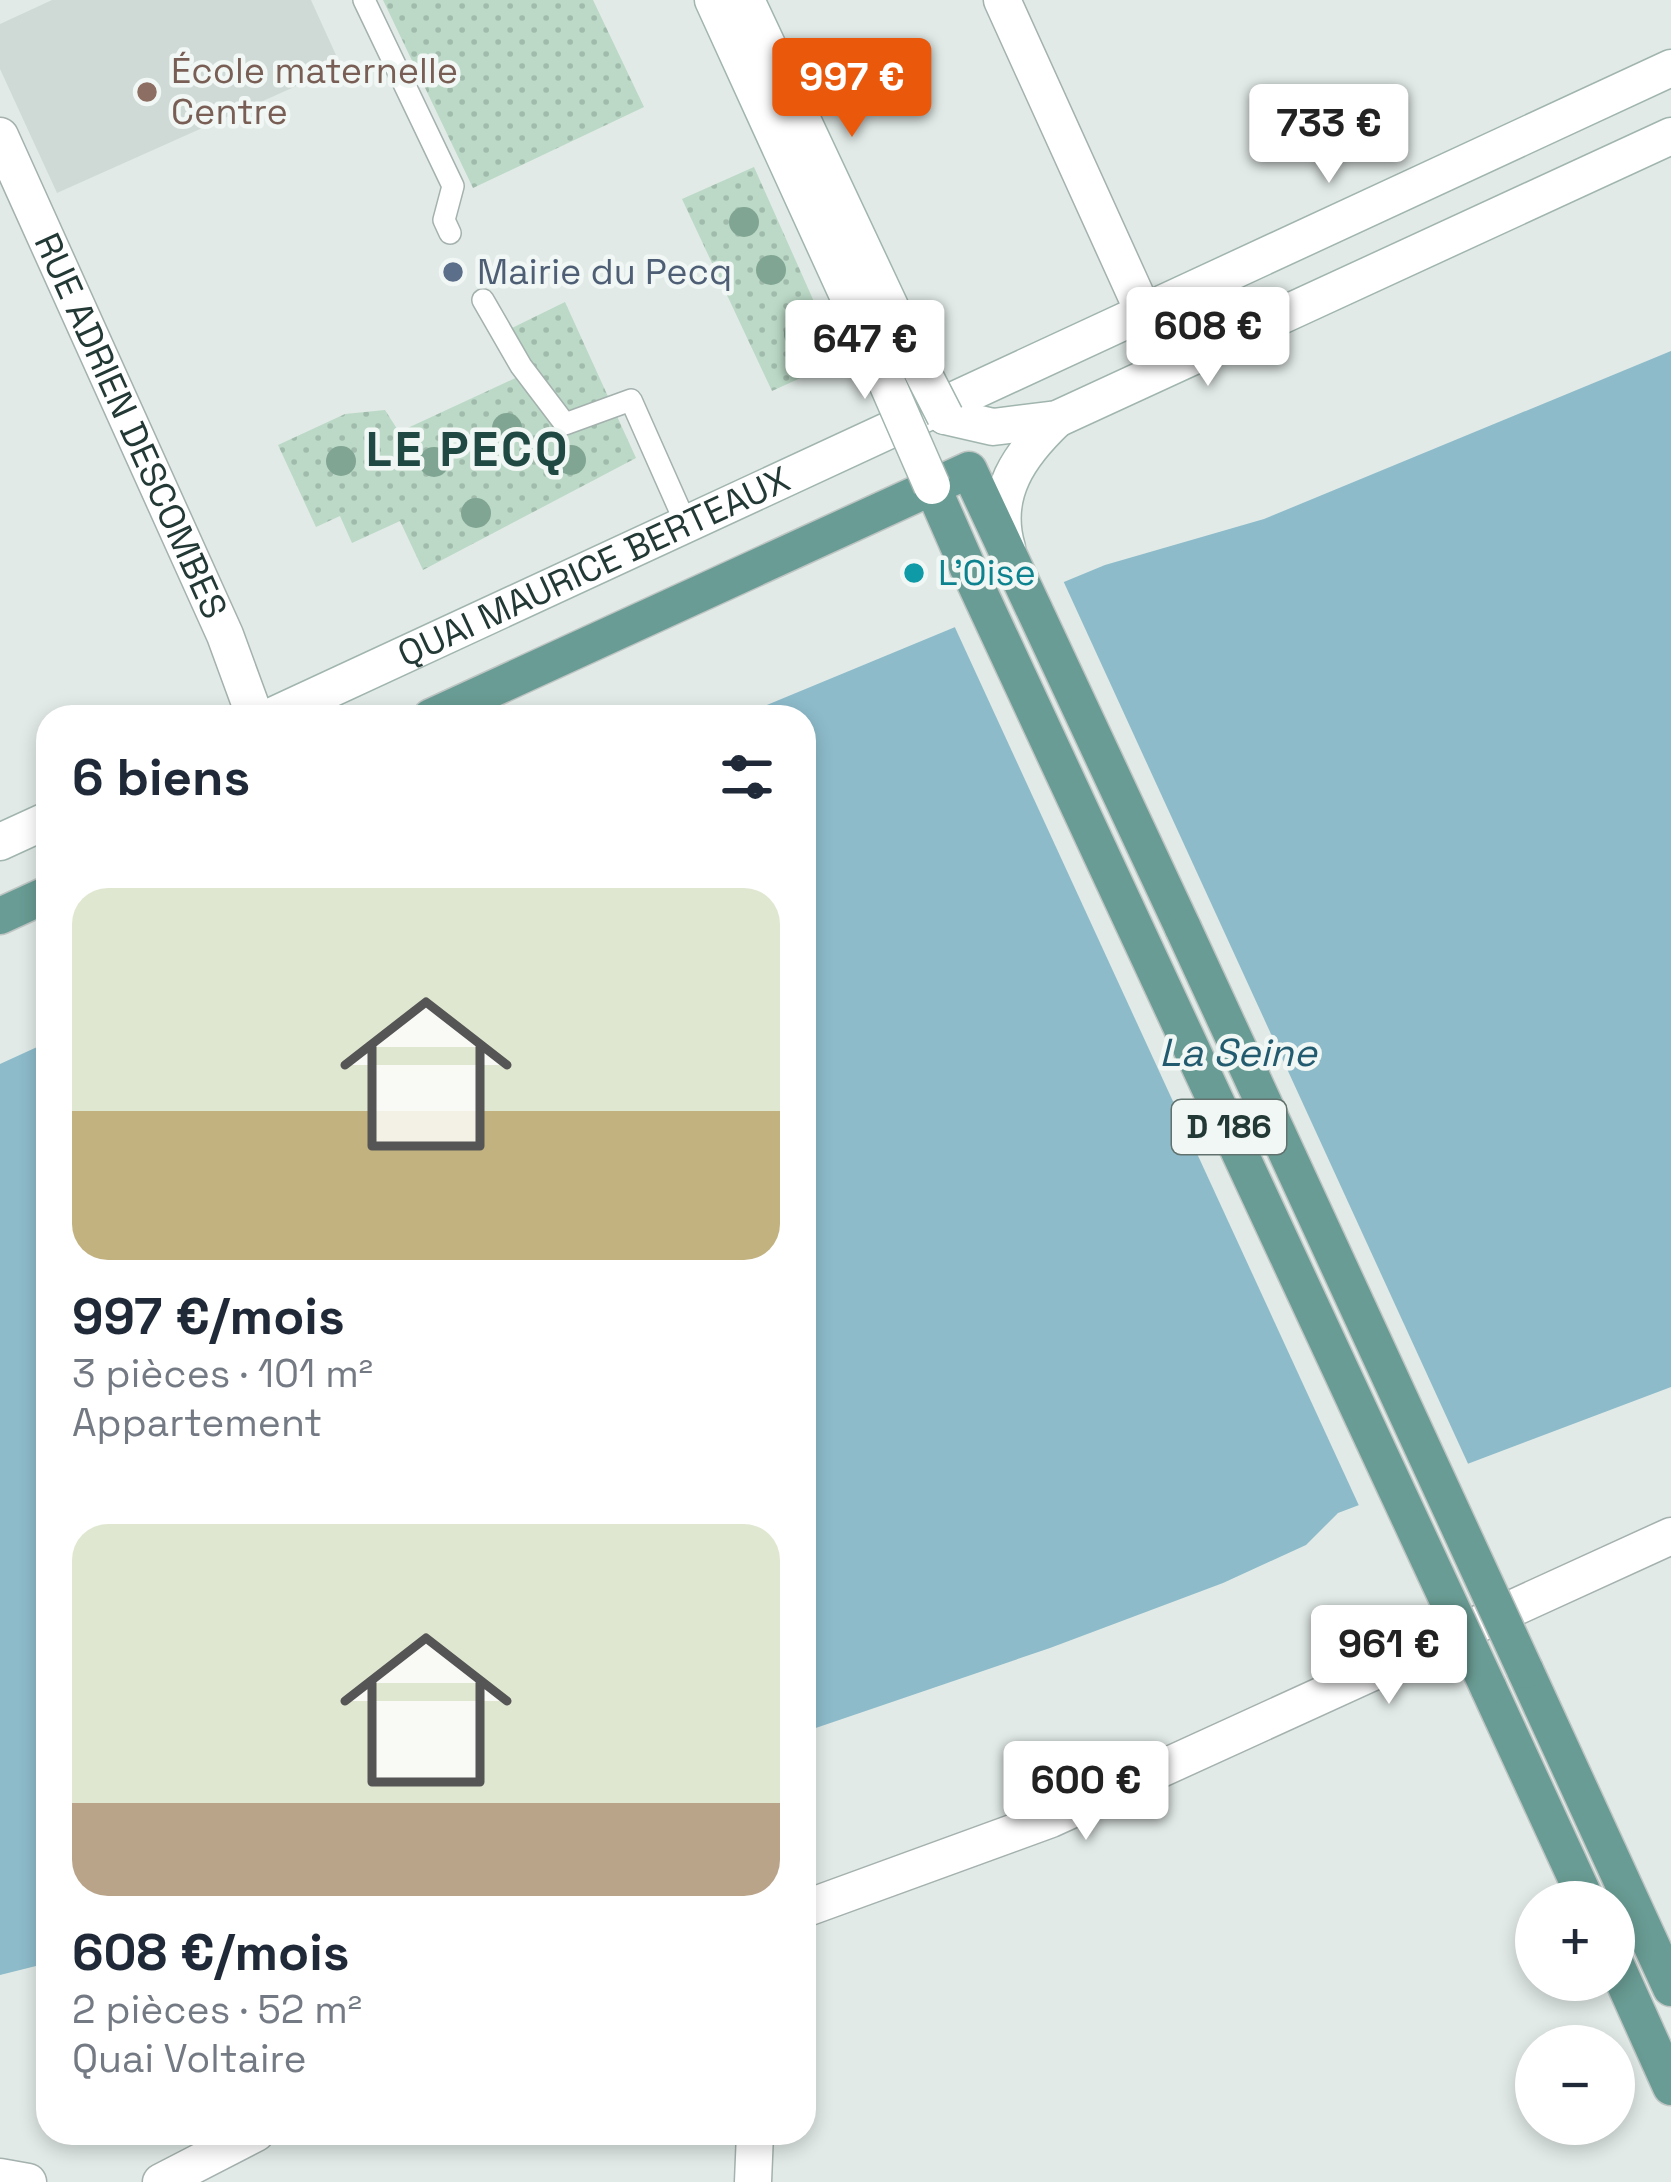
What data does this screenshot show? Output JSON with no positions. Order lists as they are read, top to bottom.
{
  "streets": {
    "main road": ["RUE ADRIEN DESCOMBES", "QUAI MAURICE BERTEAUX", "D 186"]
  },
  "crossings": [
    ["QUAI MAURICE BERTEAUX", "D 186"]
  ],
  "districts": ["LE PECQ"],
  "water": ["La Seine"],
  "places": ["École maternelle Centre", "Mairie du Pecq", "L'Oise"],
  "page": {
    "price": [
      "997 €",
      "733 €",
      "608 €",
      "647 €",
      "961 €",
      "600 €"
    ],
    "heading": "6 biens",
    "list": [
      {
        "name": "997 €/mois",
        "note": "3 pièces · 101 m² · Appartement"
      },
      {
        "name": "608 €/mois",
        "note": "2 pièces · 52 m² · Quai Voltaire"
      }
    ],
    "map_buttons": ["+", "−"]
  }
}
